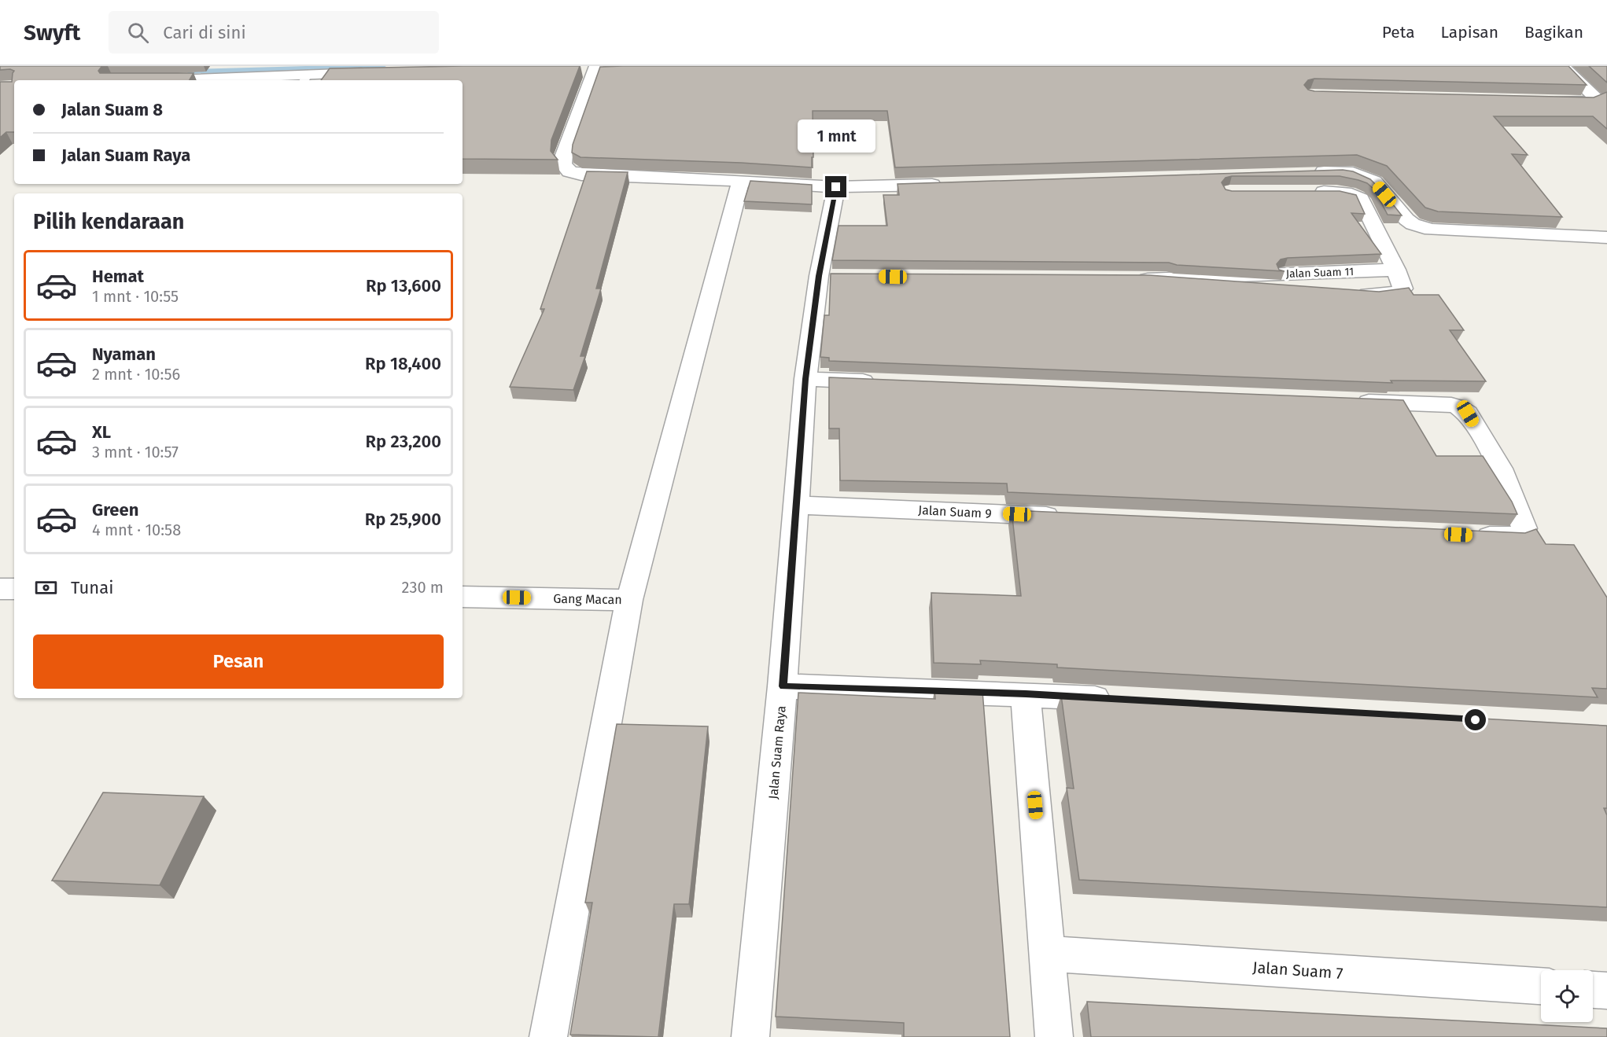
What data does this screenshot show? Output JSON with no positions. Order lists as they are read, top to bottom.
{
  "streets": {
    "street": [
      "Jalan Suam 11",
      "Jalan Suam 9",
      "Gang Macan",
      "Jalan Suam Raya",
      "Jalan Suam 7"
    ]
  },
  "crossings": [
    ["Jalan Suam 9", "Jalan Suam Raya"]
  ],
  "page": {
    "header": "Swyft",
    "search": "Cari di sini",
    "nav": ["Peta", "Lapisan", "Bagikan"],
    "banner": ["Jalan Suam 8", "Jalan Suam Raya"],
    "bubble": "1 mnt",
    "heading": "Pilih kendaraan",
    "list": [
      {
        "name": "Hemat",
        "note": "1 mnt · 10:55",
        "value": "Rp 13,600"
      },
      {
        "name": "Nyaman",
        "note": "2 mnt · 10:56",
        "value": "Rp 18,400"
      },
      {
        "name": "XL",
        "note": "3 mnt · 10:57",
        "value": "Rp 23,200"
      },
      {
        "name": "Green",
        "note": "4 mnt · 10:58",
        "value": "Rp 25,900"
      }
    ],
    "pay": ["Tunai", "230 m"],
    "buttons": "Pesan"
  }
}
